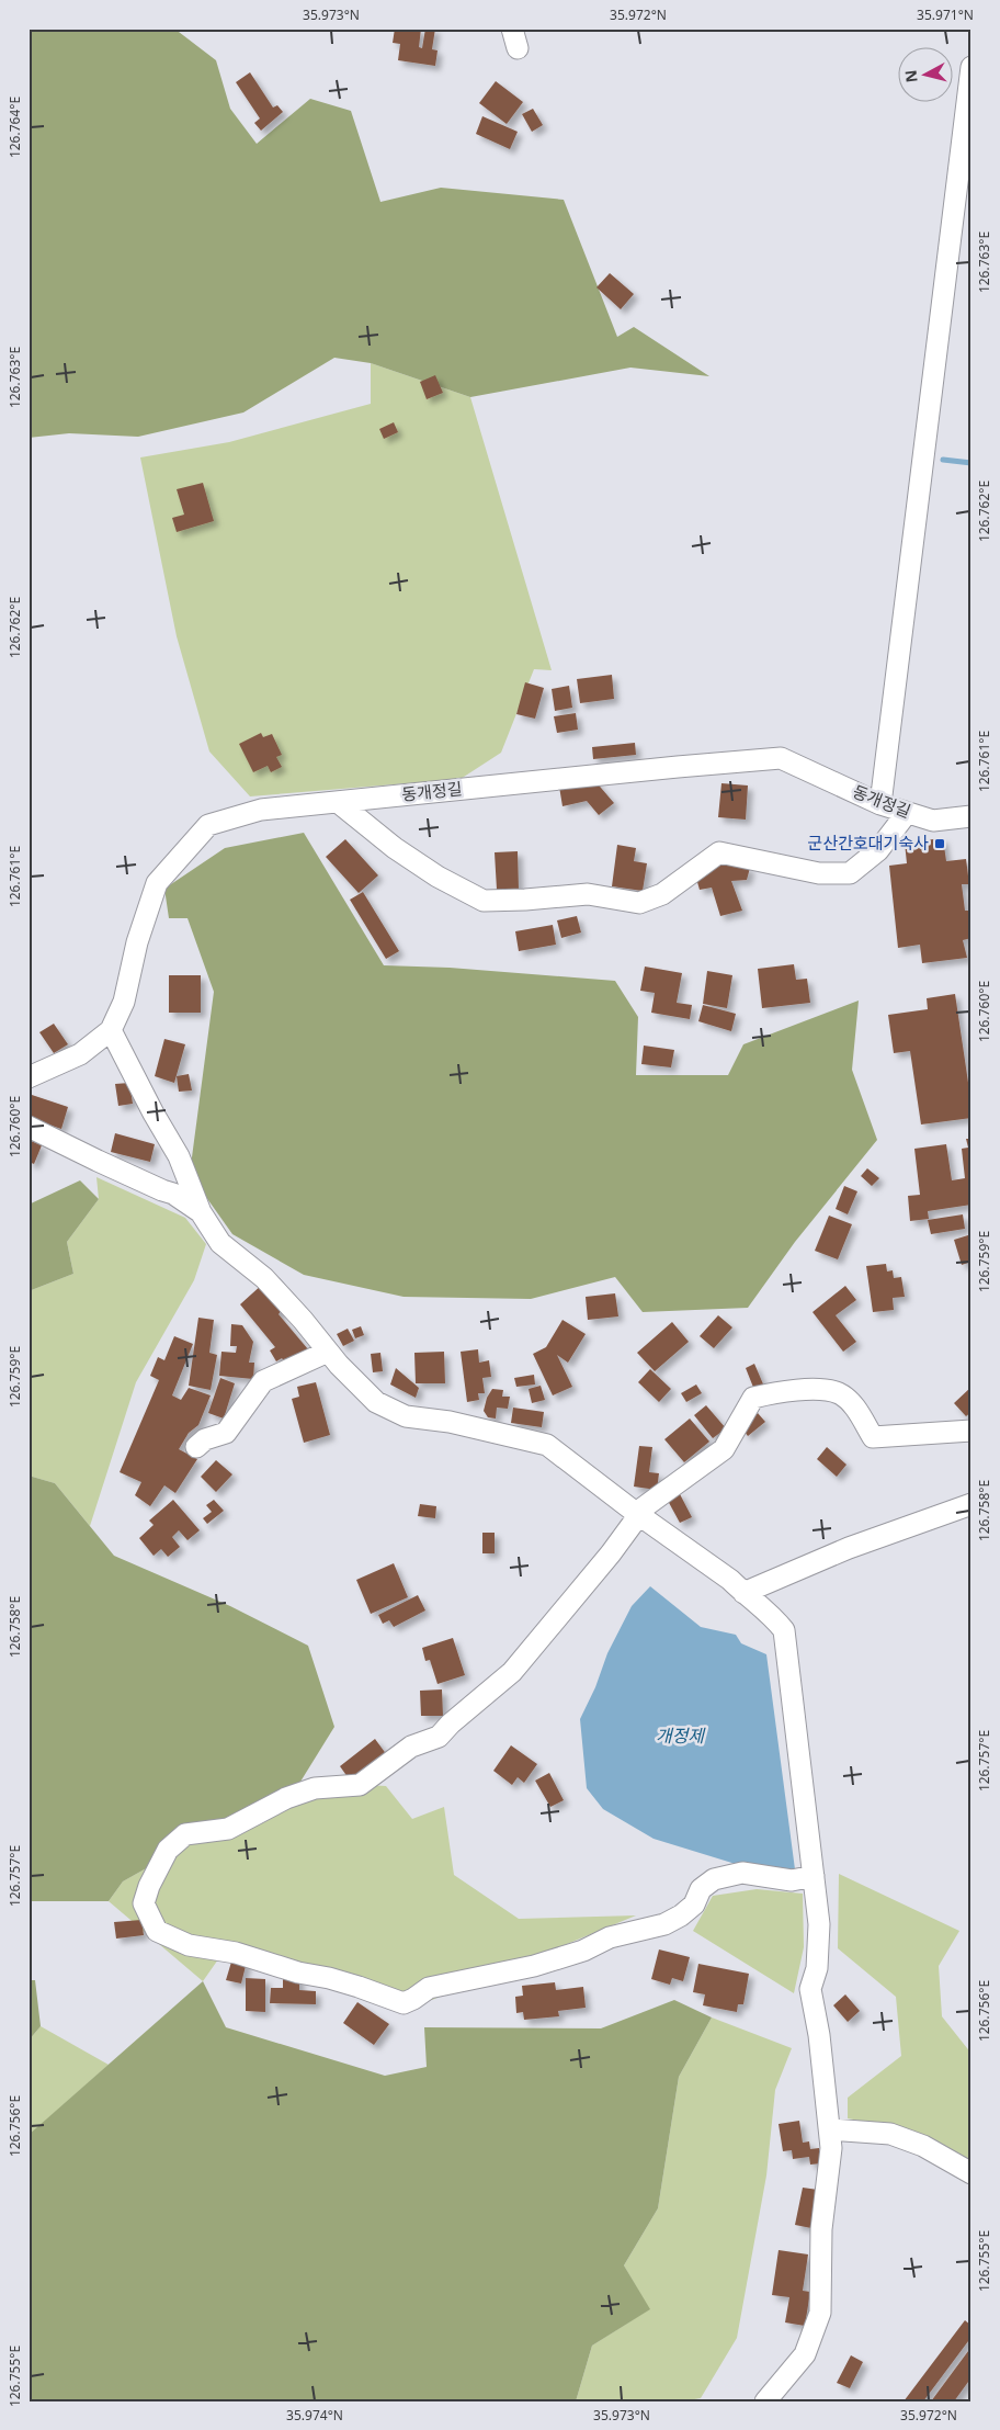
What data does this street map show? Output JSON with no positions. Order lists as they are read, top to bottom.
{
  "streets": {
    "street": ["동개정길"]
  },
  "water": ["개정제"],
  "places": {
    "transit": ["군산간호대기숙사"]
  },
  "north": "left",
  "coordinates": [
    "35.973°N",
    "35.972°N",
    "35.971°N",
    "126.764°E",
    "126.763°E",
    "126.762°E",
    "126.761°E",
    "126.760°E",
    "126.759°E",
    "126.758°E",
    "126.757°E",
    "126.756°E",
    "126.755°E",
    "35.974°N"
  ]
}
